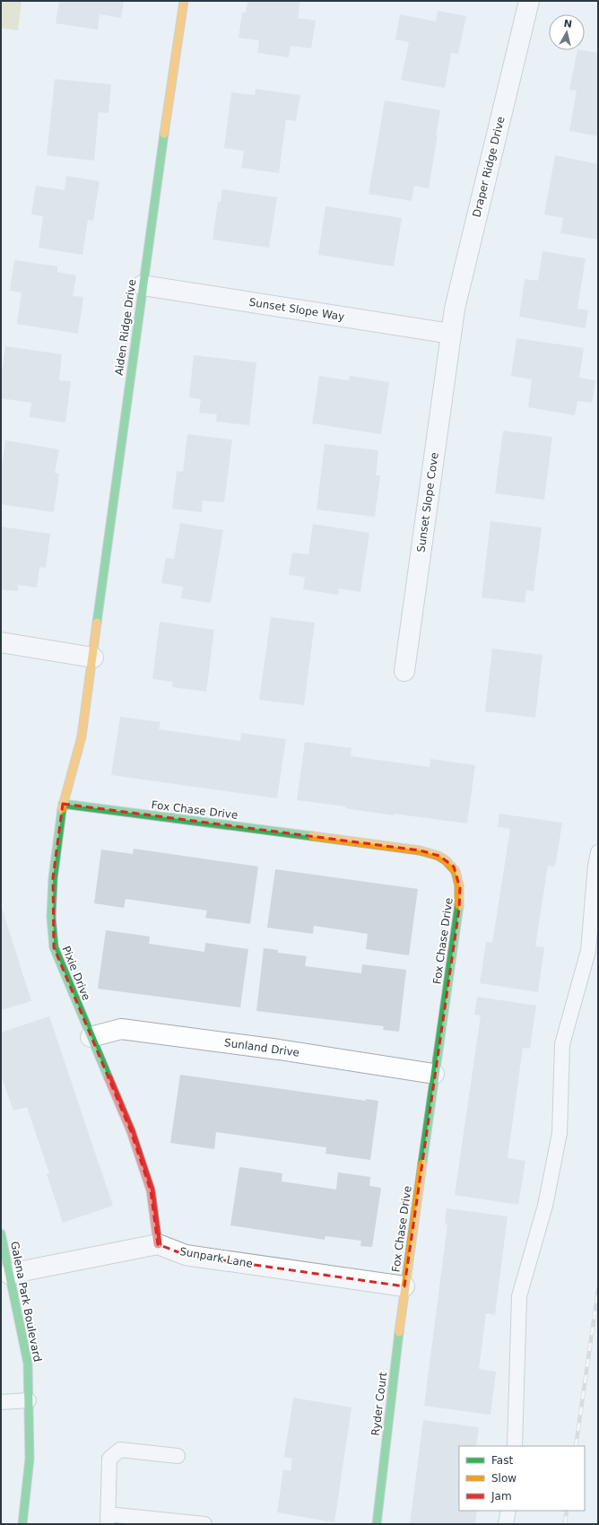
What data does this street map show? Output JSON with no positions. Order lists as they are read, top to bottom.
{
  "streets": {
    "street": [
      "Draper Ridge Drive",
      "Sunset Slope Way",
      "Aiden Ridge Drive",
      "Sunset Slope Cove",
      "Fox Chase Drive",
      "Pixie Drive",
      "Sunland Drive",
      "Sunpark Lane",
      "Galena Park Boulevard",
      "Ryder Court"
    ]
  },
  "crossings": [
    ["Draper Ridge Drive", "Sunset Slope Way"],
    ["Draper Ridge Drive", "Sunset Slope Cove"],
    ["Sunset Slope Way", "Aiden Ridge Drive"],
    ["Sunset Slope Way", "Sunset Slope Cove"],
    ["Aiden Ridge Drive", "Pixie Drive"],
    ["Fox Chase Drive", "Pixie Drive"],
    ["Fox Chase Drive", "Sunland Drive"],
    ["Fox Chase Drive", "Sunpark Lane"],
    ["Fox Chase Drive", "Ryder Court"],
    ["Pixie Drive", "Sunland Drive"],
    ["Pixie Drive", "Sunpark Lane"],
    ["Sunpark Lane", "Ryder Court"]
  ],
  "legend": ["Fast", "Slow", "Jam"],
  "north": "top"
}
